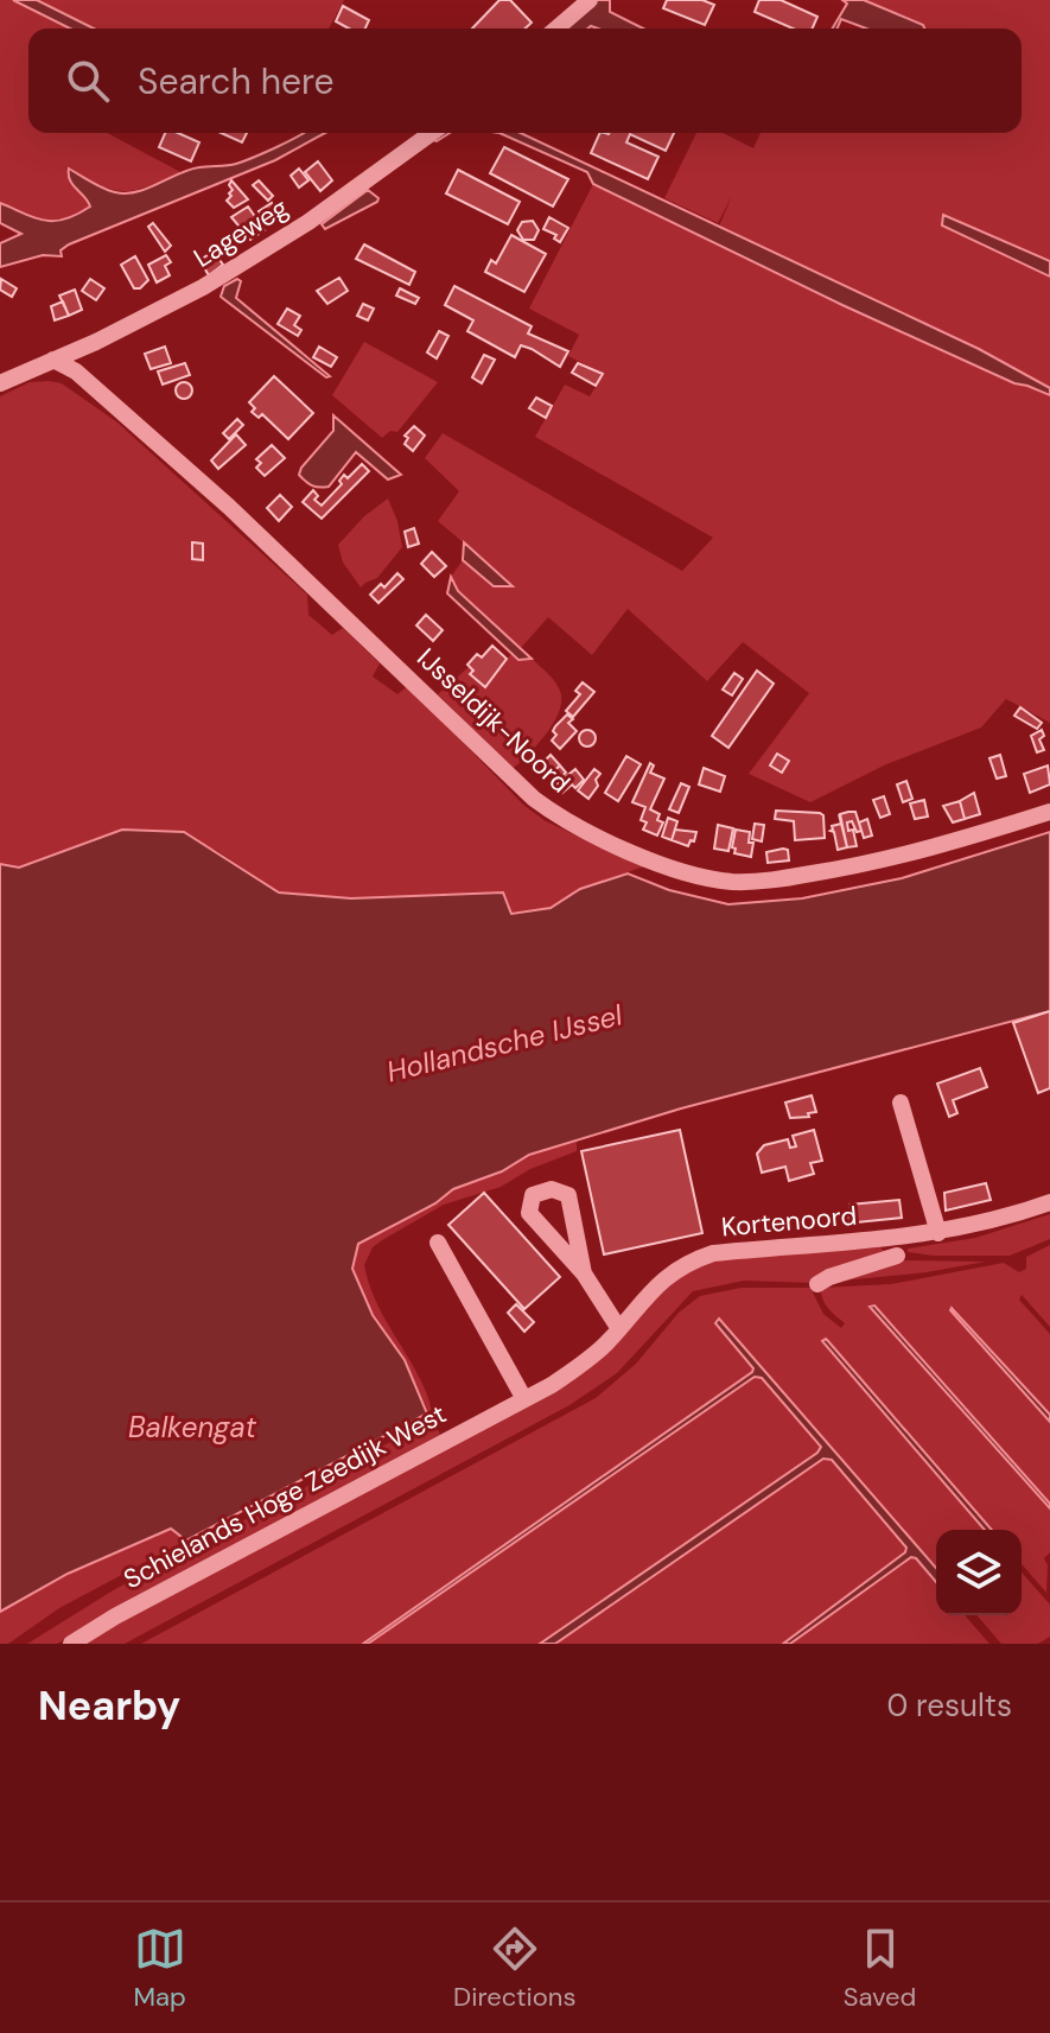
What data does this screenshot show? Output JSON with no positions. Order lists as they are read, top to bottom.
{
  "streets": {
    "street": [
      "Lageweg",
      "IJsseldijk-Noord",
      "Kortenoord",
      "Schielands Hoge Zeedijk West"
    ]
  },
  "crossings": [
    ["Lageweg", "IJsseldijk-Noord"],
    ["Kortenoord", "Schielands Hoge Zeedijk West"]
  ],
  "water": ["Hollandsche IJssel", "Balkengat"],
  "page": {
    "search": "Search here",
    "heading": ["Nearby", "0 results"],
    "nav": ["Map", "Directions", "Saved"]
  }
}
